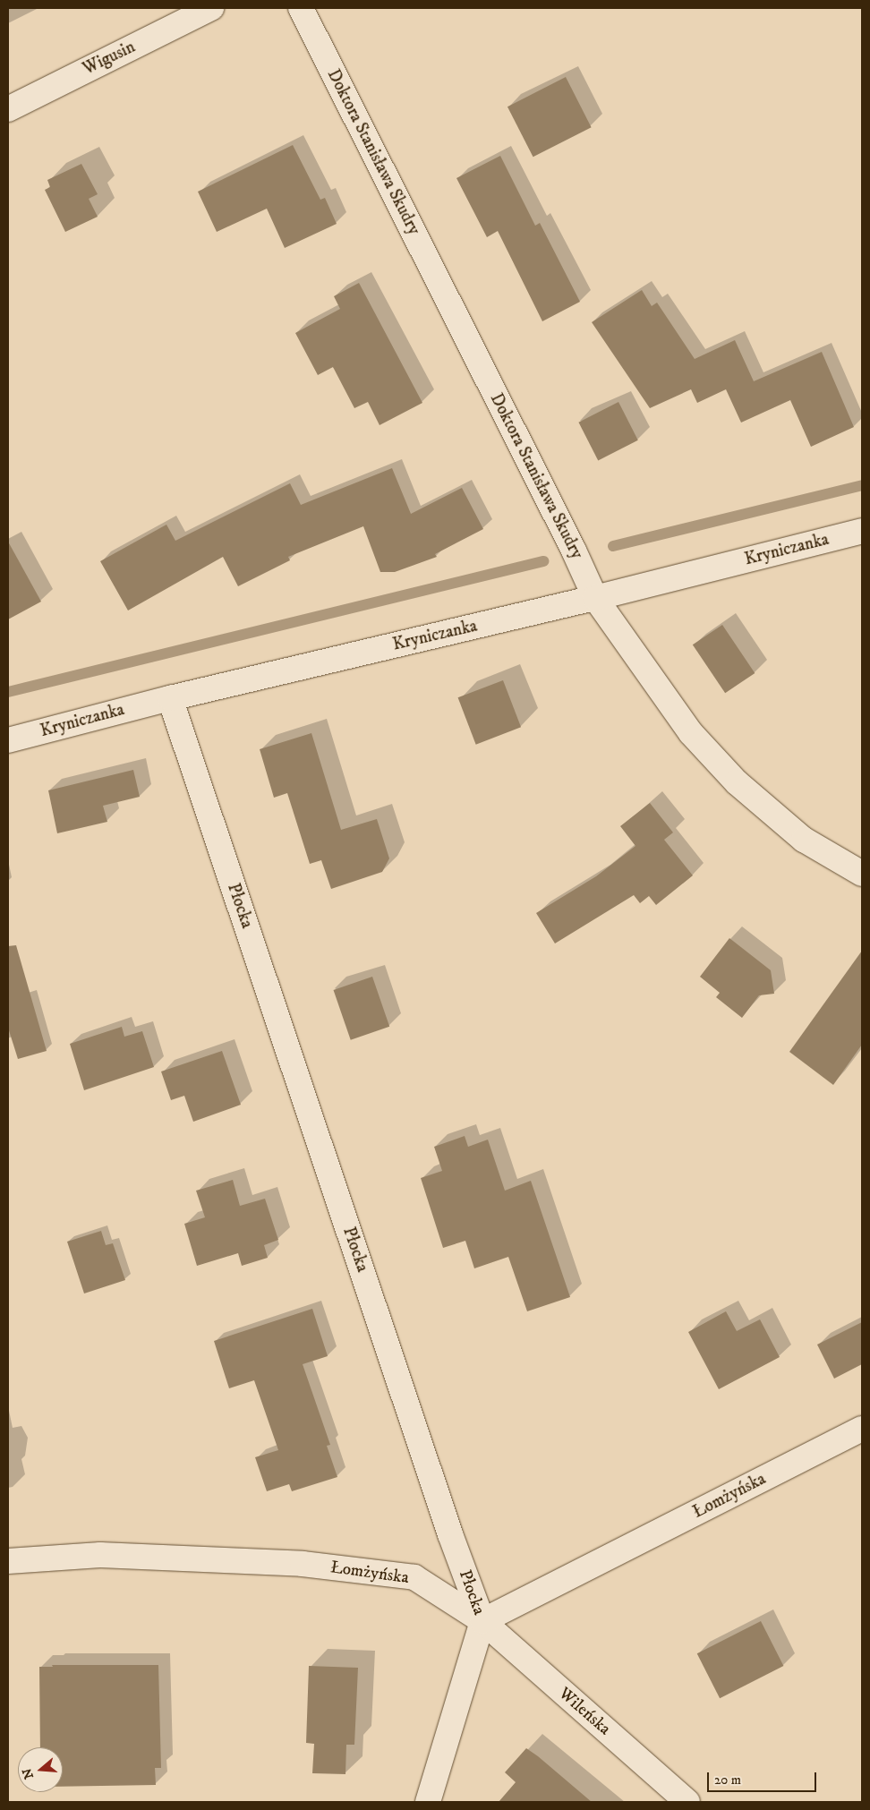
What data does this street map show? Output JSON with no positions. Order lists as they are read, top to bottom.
{
  "streets": {
    "street": [
      "Wigusin",
      "Doktora Stanisława Skudry",
      "Kryniczanka",
      "Płocka",
      "Łomżyńska",
      "Wileńska"
    ]
  },
  "crossings": [
    ["Doktora Stanisława Skudry", "Kryniczanka"],
    ["Kryniczanka", "Płocka"],
    ["Płocka", "Łomżyńska"],
    ["Płocka", "Wileńska"],
    ["Łomżyńska", "Wileńska"]
  ],
  "scale_bar": "20 m",
  "north": "left"
}
